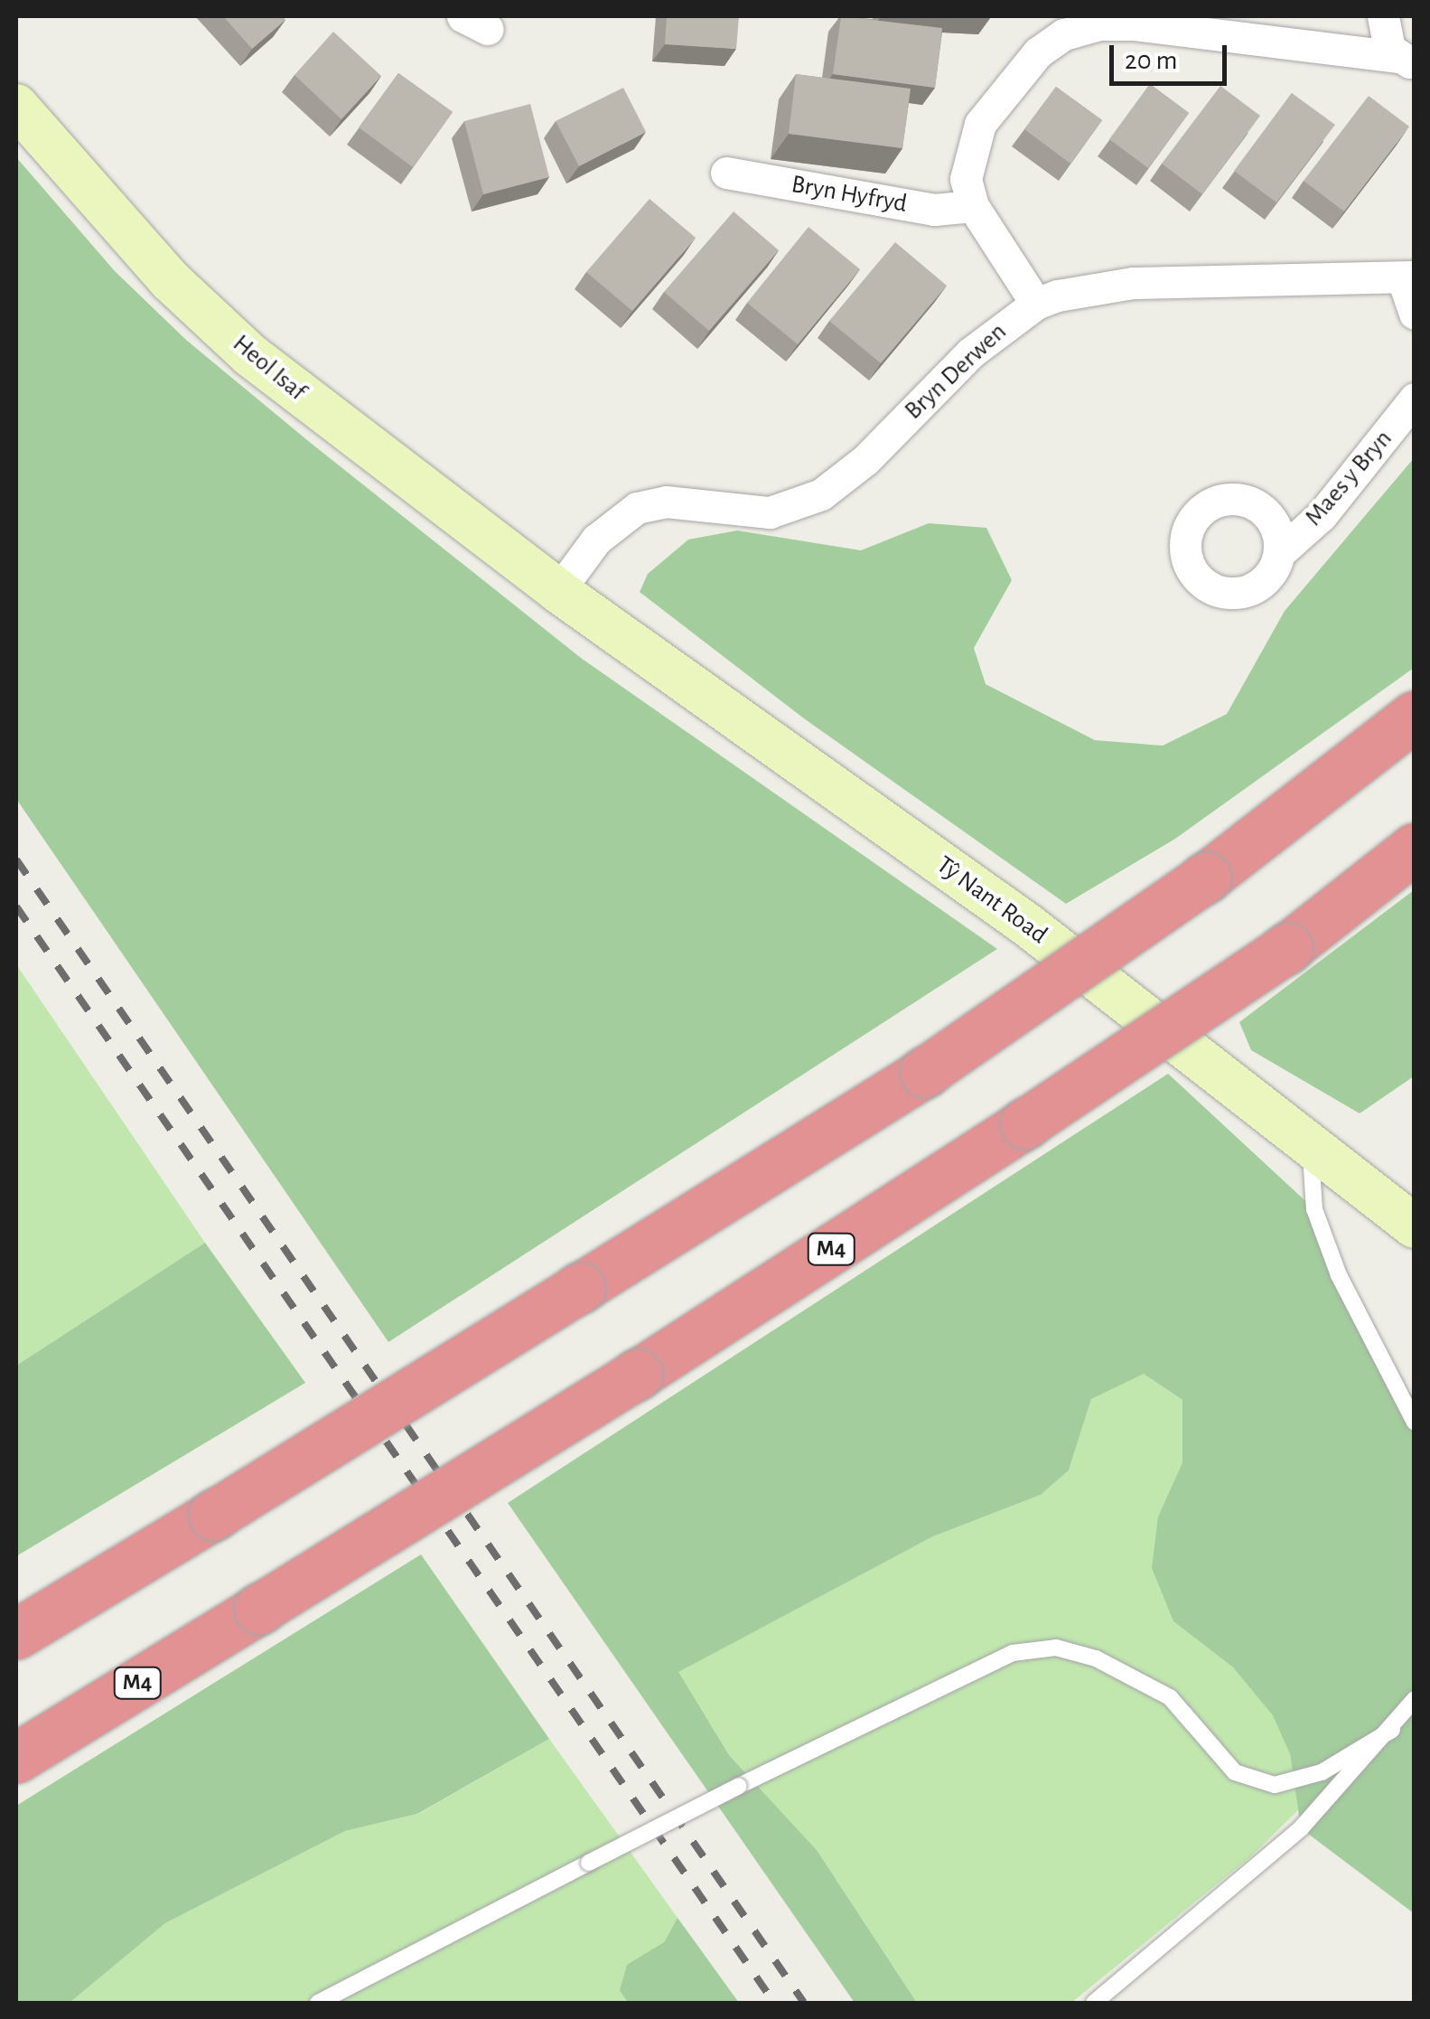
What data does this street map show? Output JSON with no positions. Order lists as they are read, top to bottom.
{
  "streets": {
    "highway": ["M4"],
    "main road": ["Heol Isaf", "Tŷ Nant Road"],
    "street": ["Bryn Hyfryd", "Bryn Derwen", "Maes y Bryn"]
  },
  "crossings": [
    ["Heol Isaf", "Bryn Derwen"],
    ["Heol Isaf", "Tŷ Nant Road"],
    ["Bryn Derwen", "Tŷ Nant Road"]
  ],
  "scale_bar": "20 m"
}
